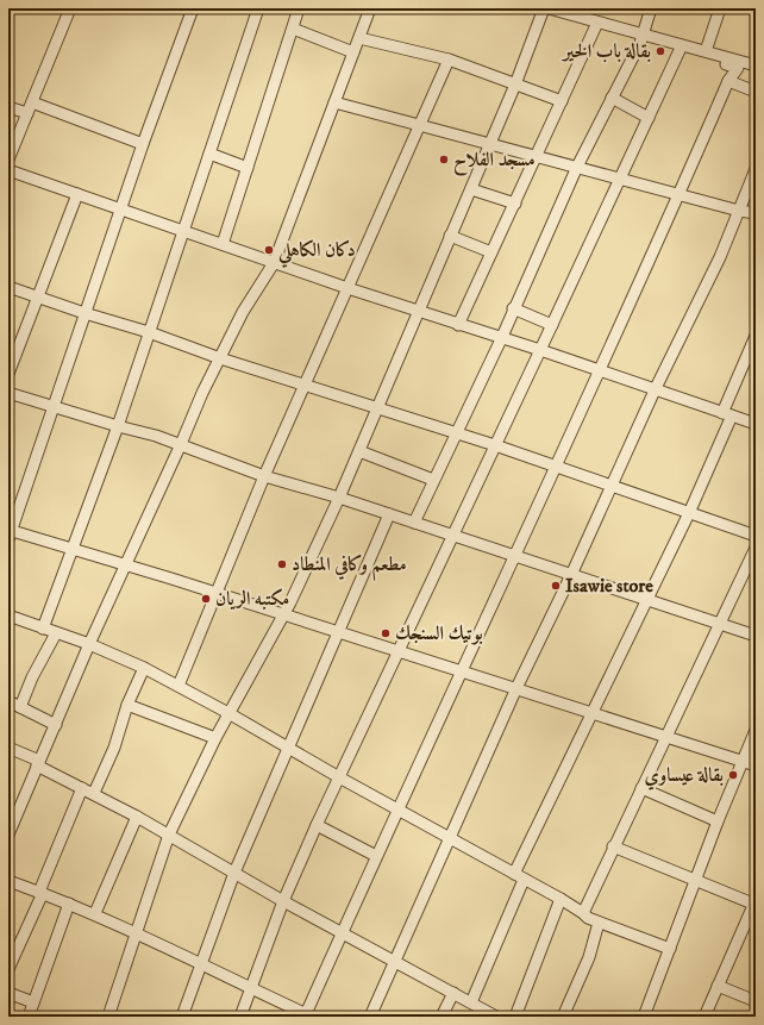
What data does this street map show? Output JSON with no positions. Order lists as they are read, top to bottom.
{
  "places": [
    "بقالة باب الخير",
    "مسجد الفلاح",
    "دكان الكاهلي",
    "مطعم وكافي المنطاد",
    "Isawie store",
    "مكتبه الريان",
    "بوتيك السنجك",
    "بقالة عيساوي"
  ]
}
